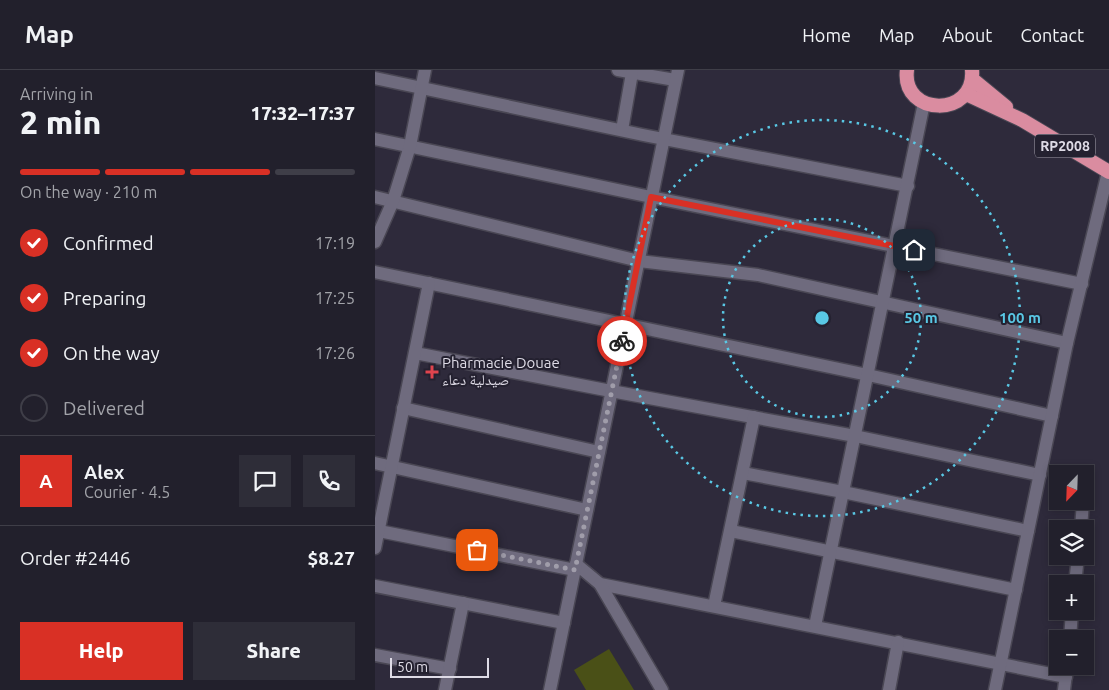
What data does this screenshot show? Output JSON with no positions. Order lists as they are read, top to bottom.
{
  "streets": {
    "highway": ["RP2008"]
  },
  "places": {
    "health": ["Pharmacie Douae صيدلية دعاء"]
  },
  "scale_bar": "50 m",
  "north": "bottom left",
  "page": {
    "header": "Map",
    "nav": [
      "Home",
      "Map",
      "About",
      "Contact"
    ],
    "heading": ["2 min", "Arriving in", "17:32–17:37"],
    "panel": [
      "Alex",
      "Courier · 4.5",
      "Order #2446",
      "$8.27"
    ],
    "bar": "On the way · 210 m",
    "list": [
      ["Confirmed", "17:19"],
      ["Preparing", "17:25"],
      ["On the way", "17:26"],
      "Delivered"
    ],
    "round": "A",
    "map_buttons": ["+", "−"],
    "buttons": ["Help", "Share"],
    "scale": "50 m"
  },
  "rings": ["50 m", "100 m"]
}
